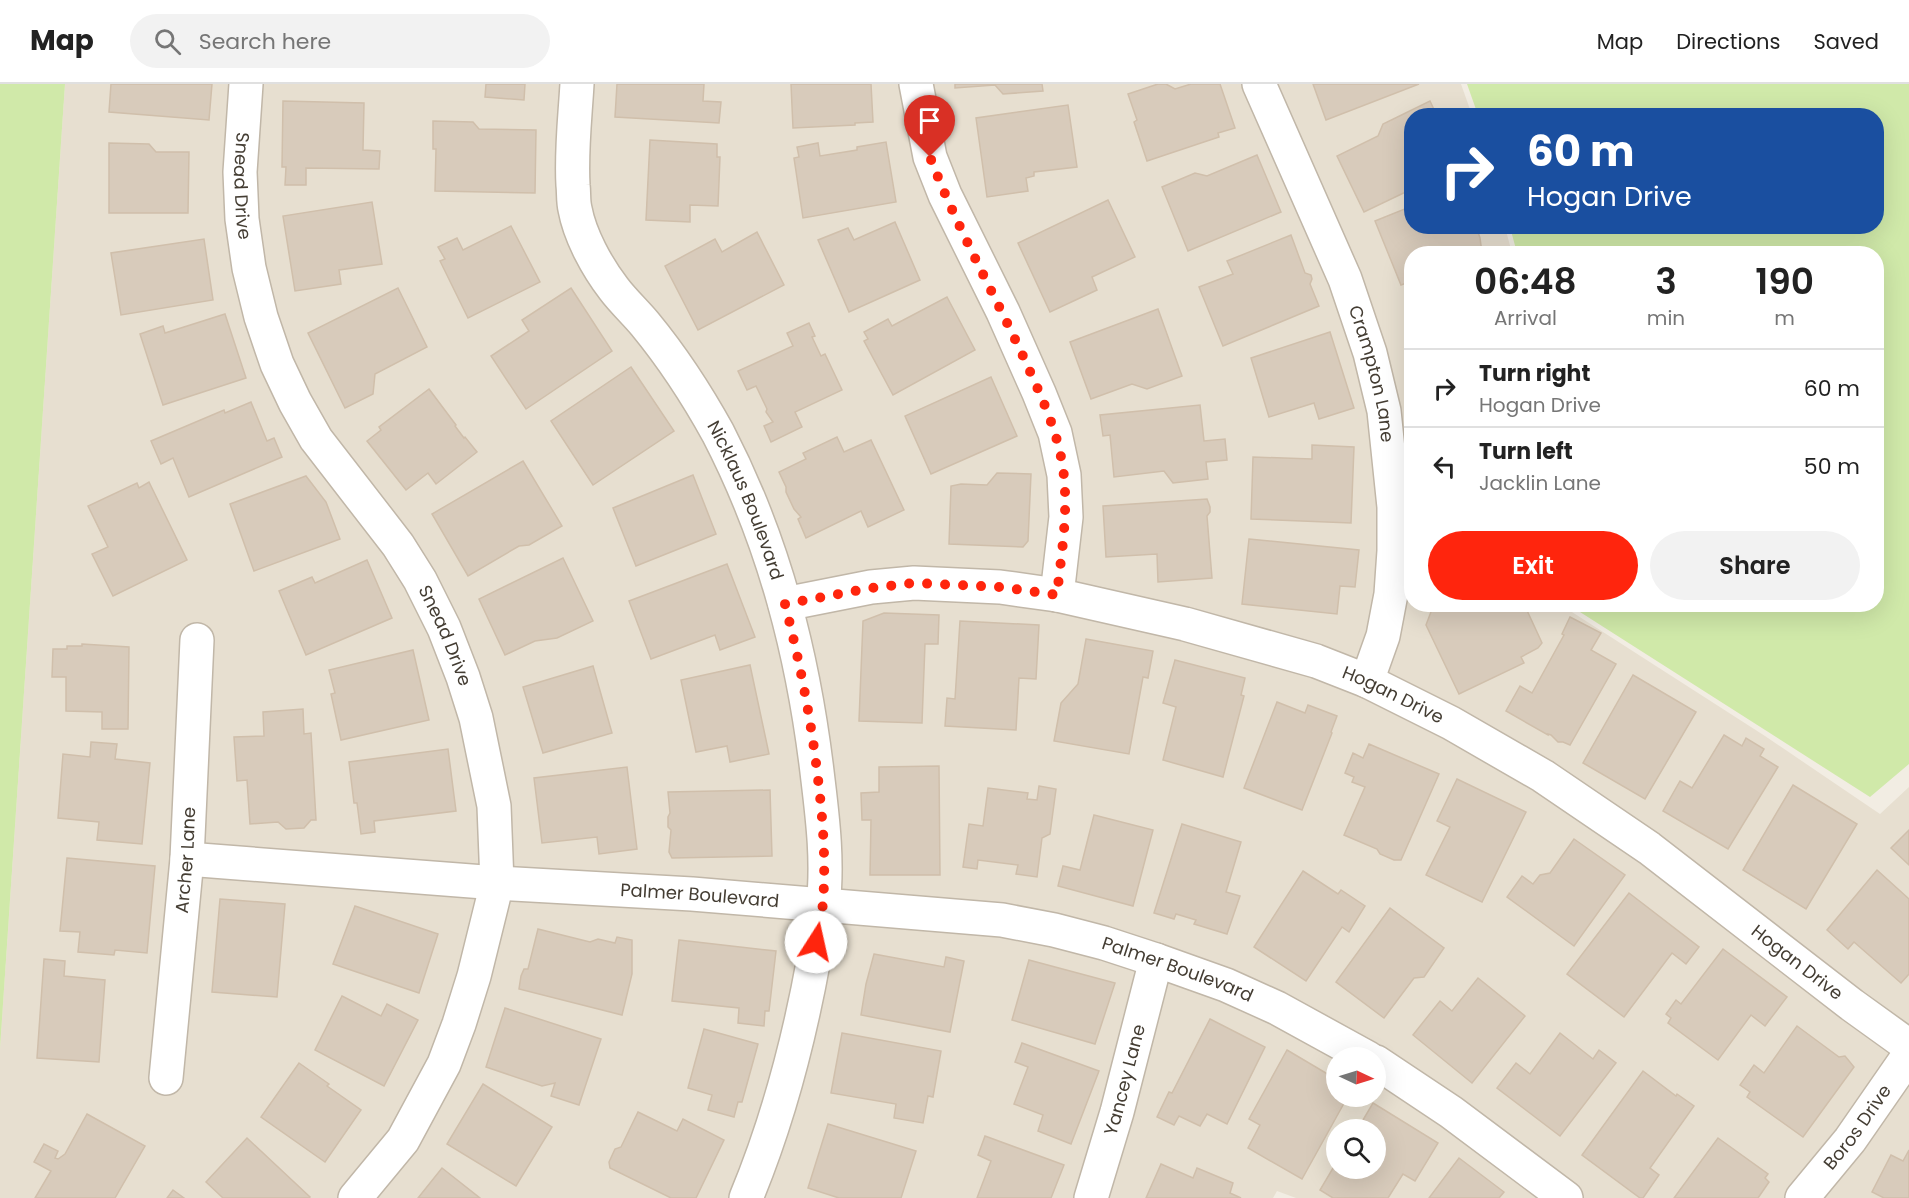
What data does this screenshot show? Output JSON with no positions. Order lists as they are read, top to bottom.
{
  "streets": {
    "street": [
      "Snead Drive",
      "Crampton Lane",
      "Nicklaus Boulevard",
      "Hogan Drive",
      "Archer Lane",
      "Palmer Boulevard",
      "Yancey Lane",
      "Boros Drive"
    ]
  },
  "crossings": [
    ["Snead Drive", "Palmer Boulevard"],
    ["Crampton Lane", "Hogan Drive"],
    ["Nicklaus Boulevard", "Hogan Drive"],
    ["Nicklaus Boulevard", "Palmer Boulevard"],
    ["Archer Lane", "Palmer Boulevard"],
    ["Palmer Boulevard", "Yancey Lane"]
  ],
  "north": "right",
  "page": {
    "header": "Map",
    "search": "Search here",
    "nav": ["Map", "Directions", "Saved"],
    "turn": ["60 m", "Hogan Drive"],
    "eta": [
      "06:48",
      "Arrival",
      "3",
      "min",
      "190",
      "m"
    ],
    "list": [
      {
        "name": "Turn right",
        "note": "Hogan Drive",
        "value": "60 m"
      },
      {
        "name": "Turn left",
        "note": "Jacklin Lane",
        "value": "50 m"
      }
    ],
    "buttons": ["Exit", "Share"]
  }
}
